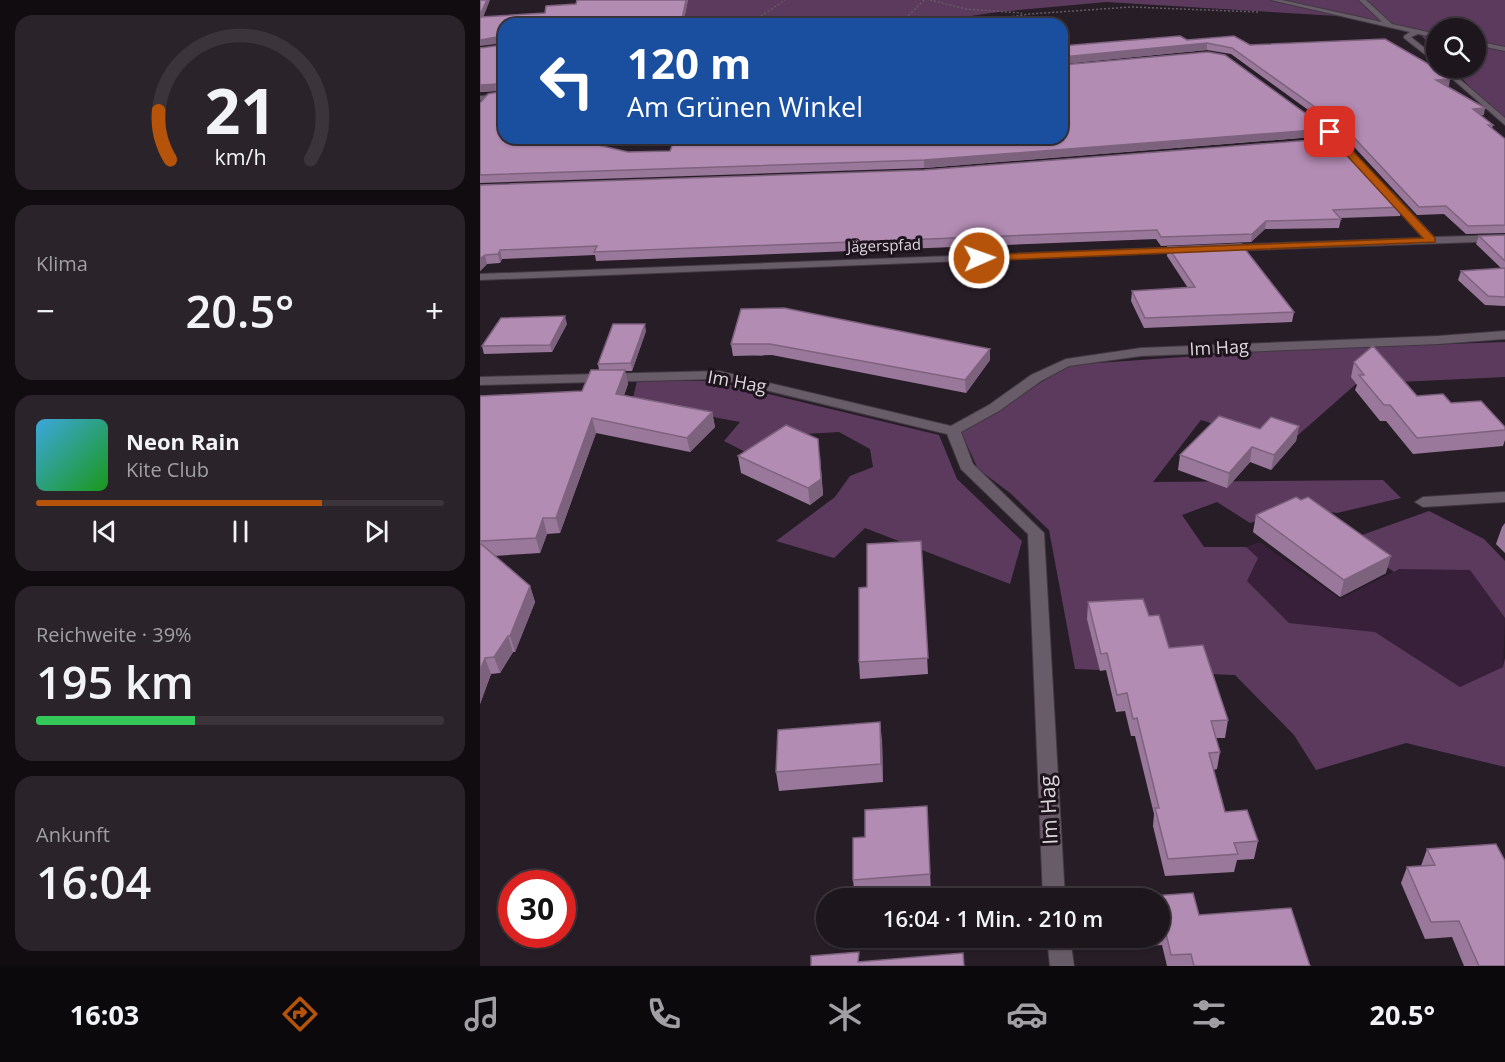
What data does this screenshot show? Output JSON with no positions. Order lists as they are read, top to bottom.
{
  "streets": {
    "street": ["Jägerspfad", "Im Hag"]
  },
  "page": {
    "turn": ["120 m", "Am Grünen Winkel"],
    "tile": [
      "Klima",
      ["Reichweite · 39%", "195 km"],
      ["Ankunft", "16:04"]
    ],
    "heat": ["−", "20.5°", "+"],
    "song": ["Neon Rain", "Kite Club"],
    "limit": "30",
    "trip": "16:04 · 1 Min. · 210 m",
    "tabs": ["16:03", "20.5°"],
    "gauge": ["21", "km/h"]
  }
}
